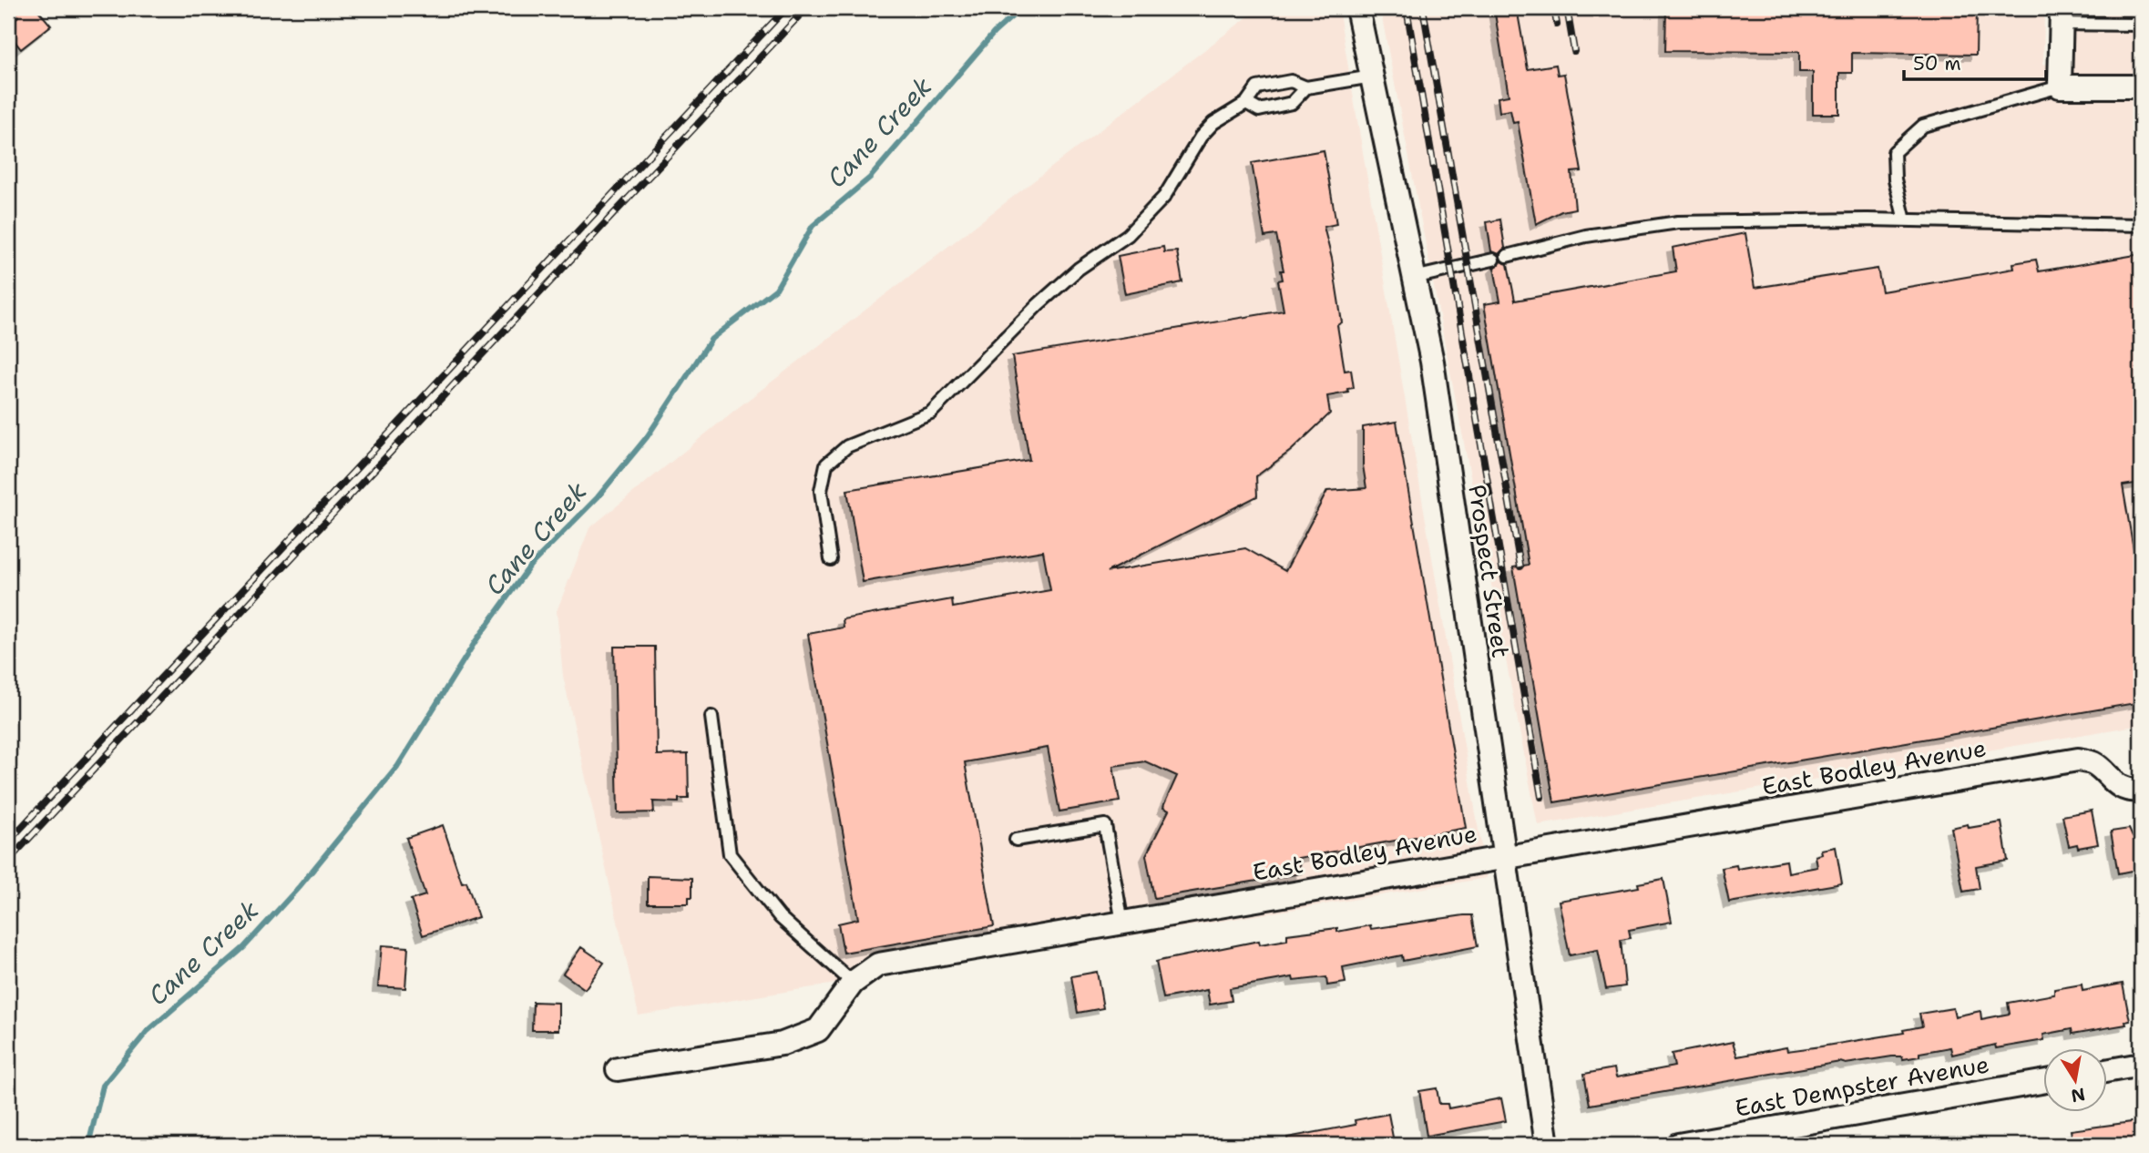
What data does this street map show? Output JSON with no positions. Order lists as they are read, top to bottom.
{
  "streets": {
    "street": ["Prospect Street", "East Bodley Avenue", "East Dempster Avenue"]
  },
  "crossings": [
    ["Prospect Street", "East Bodley Avenue"]
  ],
  "water": ["Cane Creek"],
  "scale_bar": "50 m",
  "north": "bottom"
}
